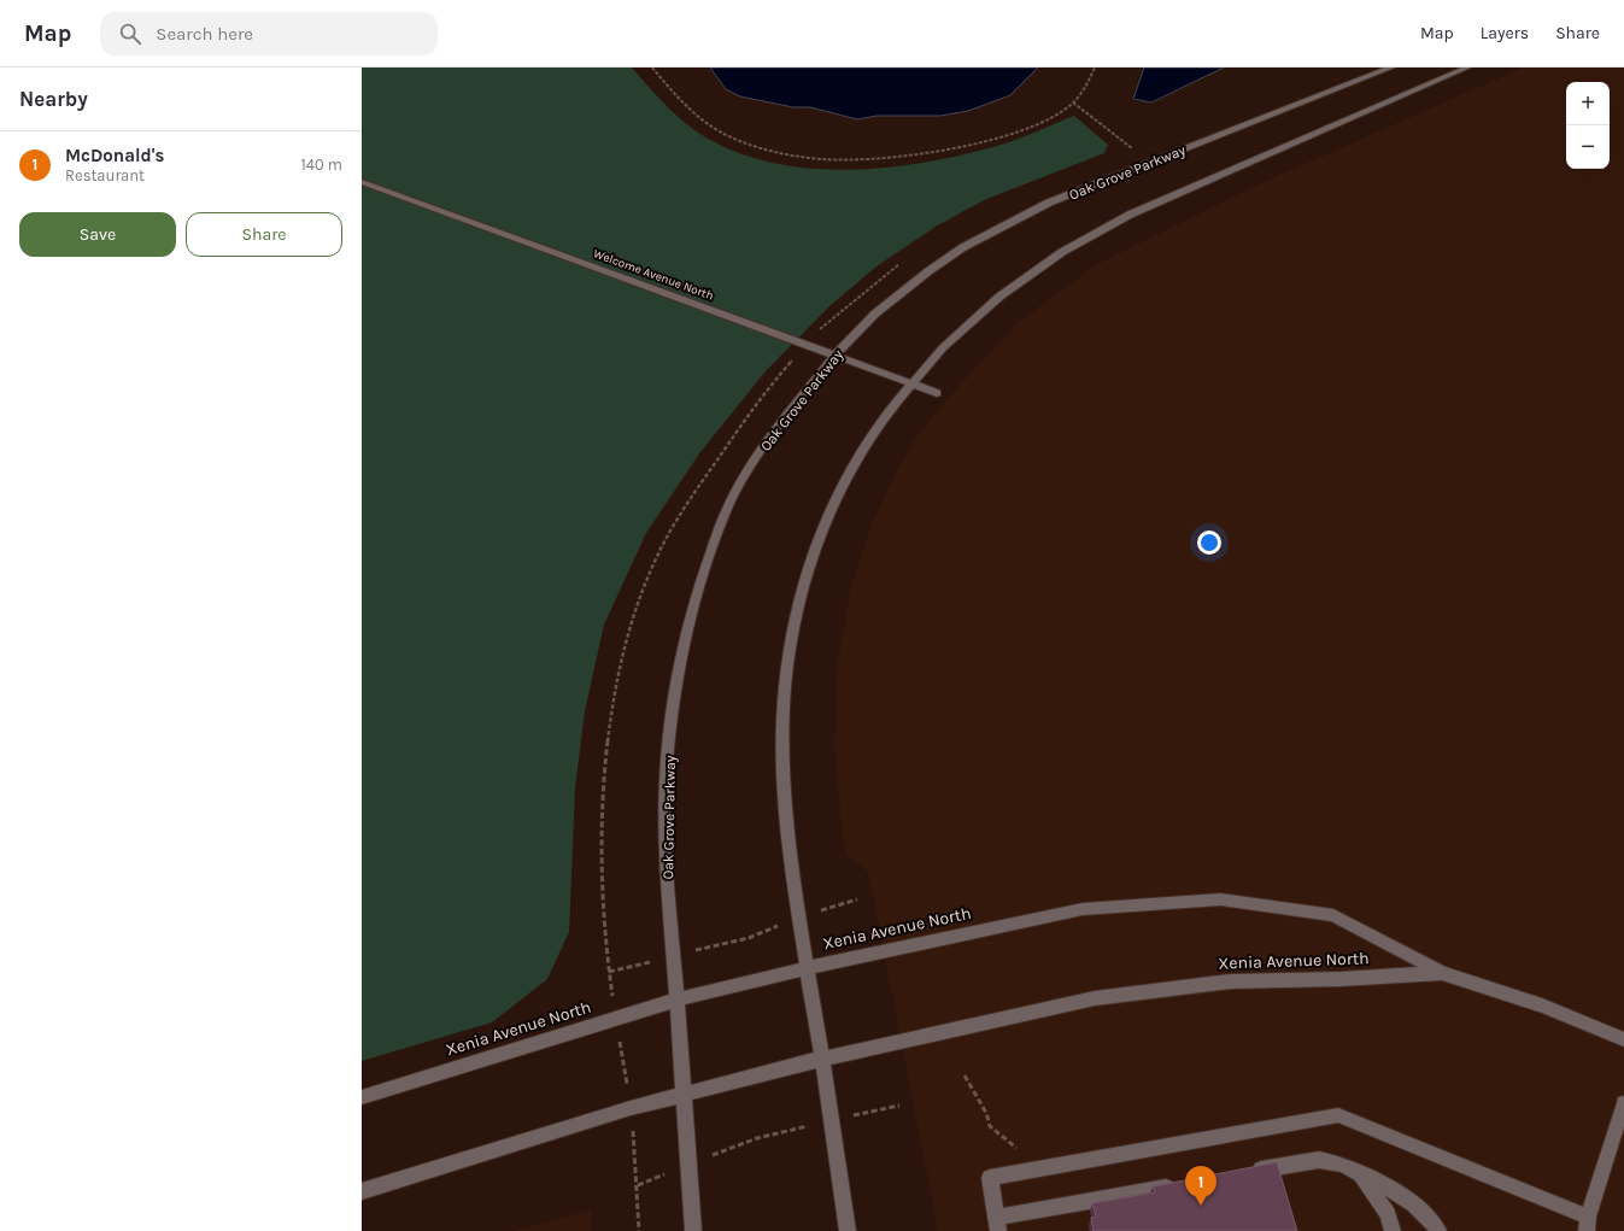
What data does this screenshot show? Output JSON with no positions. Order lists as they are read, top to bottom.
{
  "streets": {
    "street": ["Oak Grove Parkway", "Welcome Avenue North", "Xenia Avenue North"]
  },
  "crossings": [
    ["Oak Grove Parkway", "Welcome Avenue North"],
    ["Oak Grove Parkway", "Xenia Avenue North"]
  ],
  "page": {
    "header": "Map",
    "search": "Search here",
    "nav": ["Map", "Layers", "Share"],
    "heading": "Nearby",
    "map_buttons": ["+", "−"],
    "list": [
      {
        "mark": "1",
        "name": "McDonald's",
        "note": "Restaurant",
        "value": "140 m"
      }
    ],
    "buttons": ["Save", "Share"],
    "pins": "1"
  }
}
